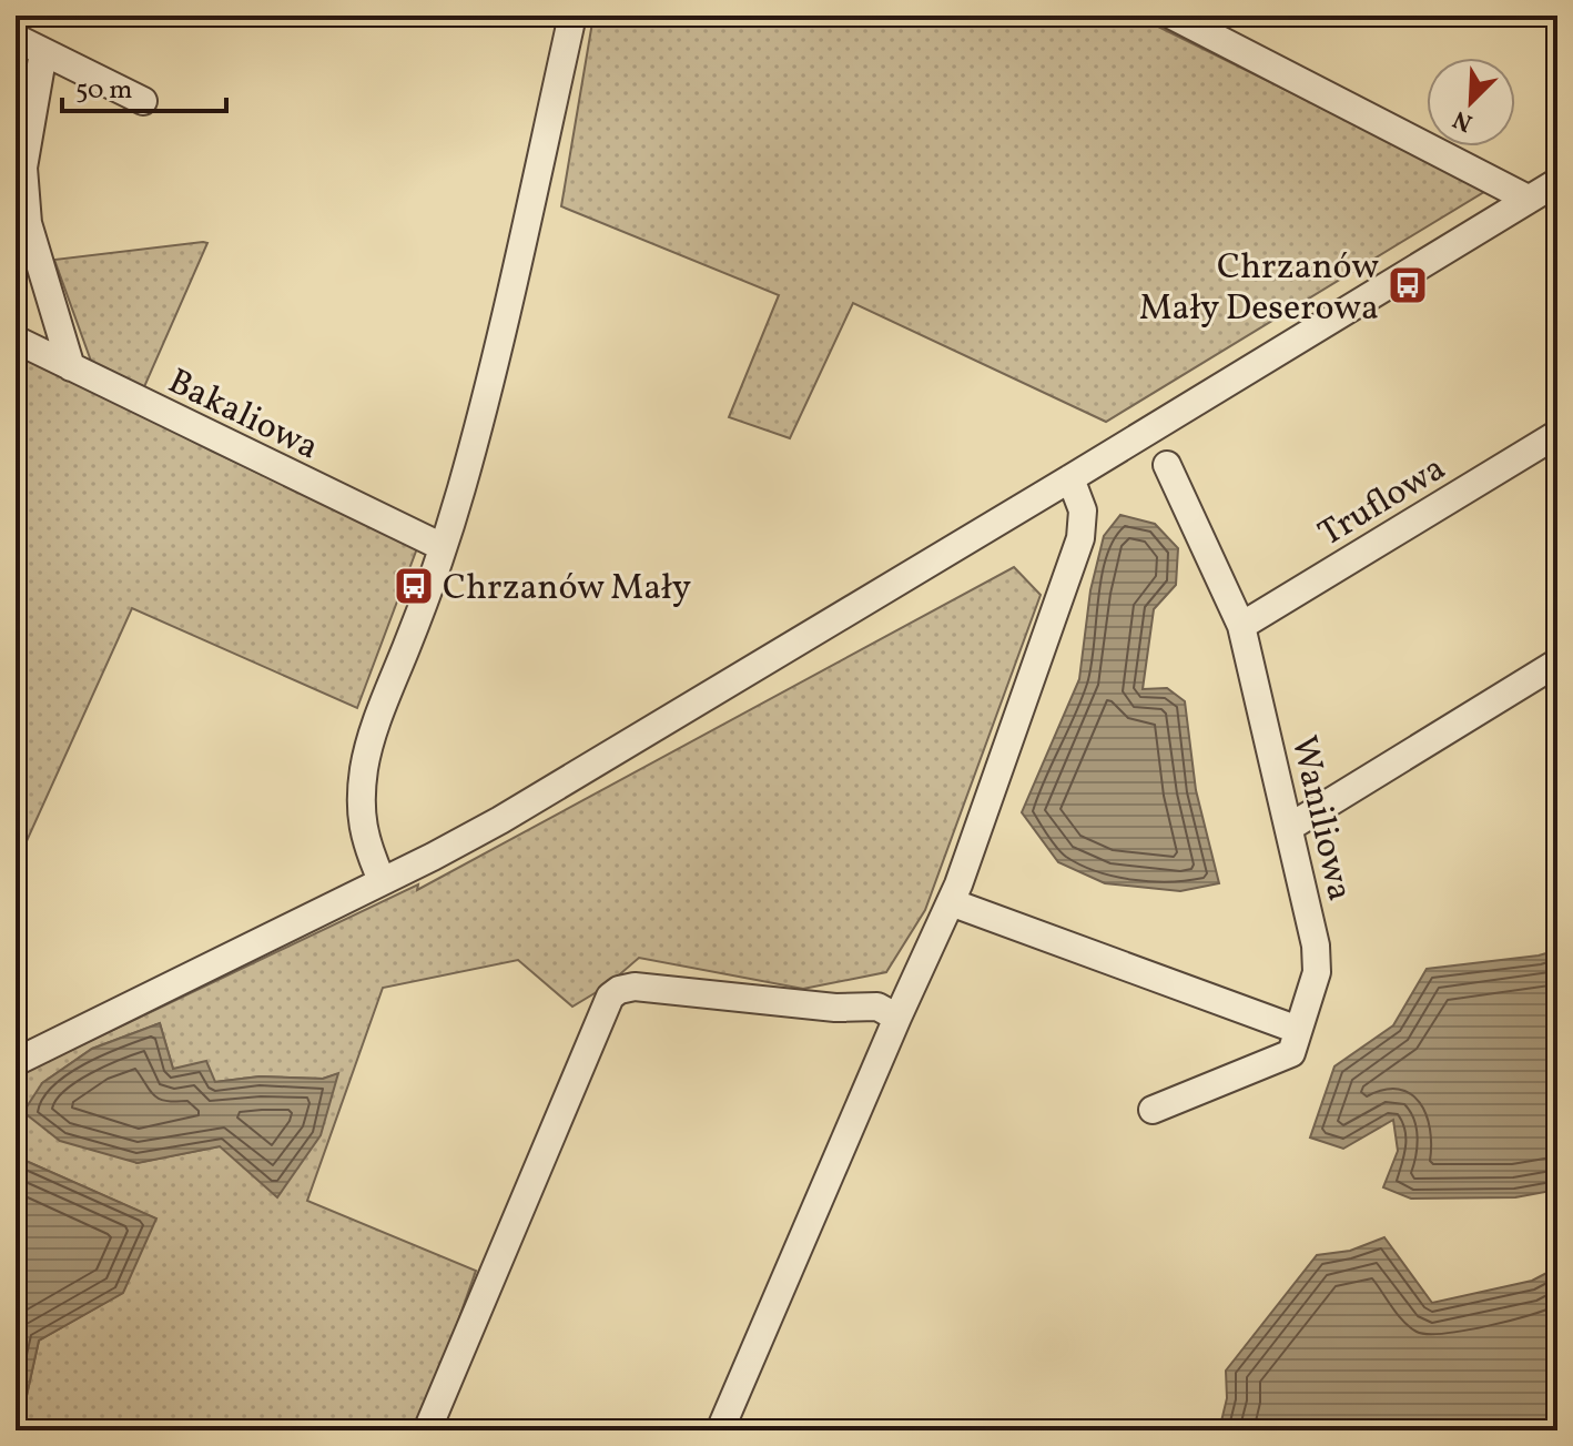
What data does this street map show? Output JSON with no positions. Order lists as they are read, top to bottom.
{
  "streets": {
    "street": ["Bakaliowa", "Truflowa", "Waniliowa"]
  },
  "crossings": [
    ["Truflowa", "Waniliowa"]
  ],
  "places": {
    "bus stop": ["Chrzanów Mały Deserowa", "Chrzanów Mały"]
  },
  "scale_bar": "50 m",
  "north": "bottom left"
}
